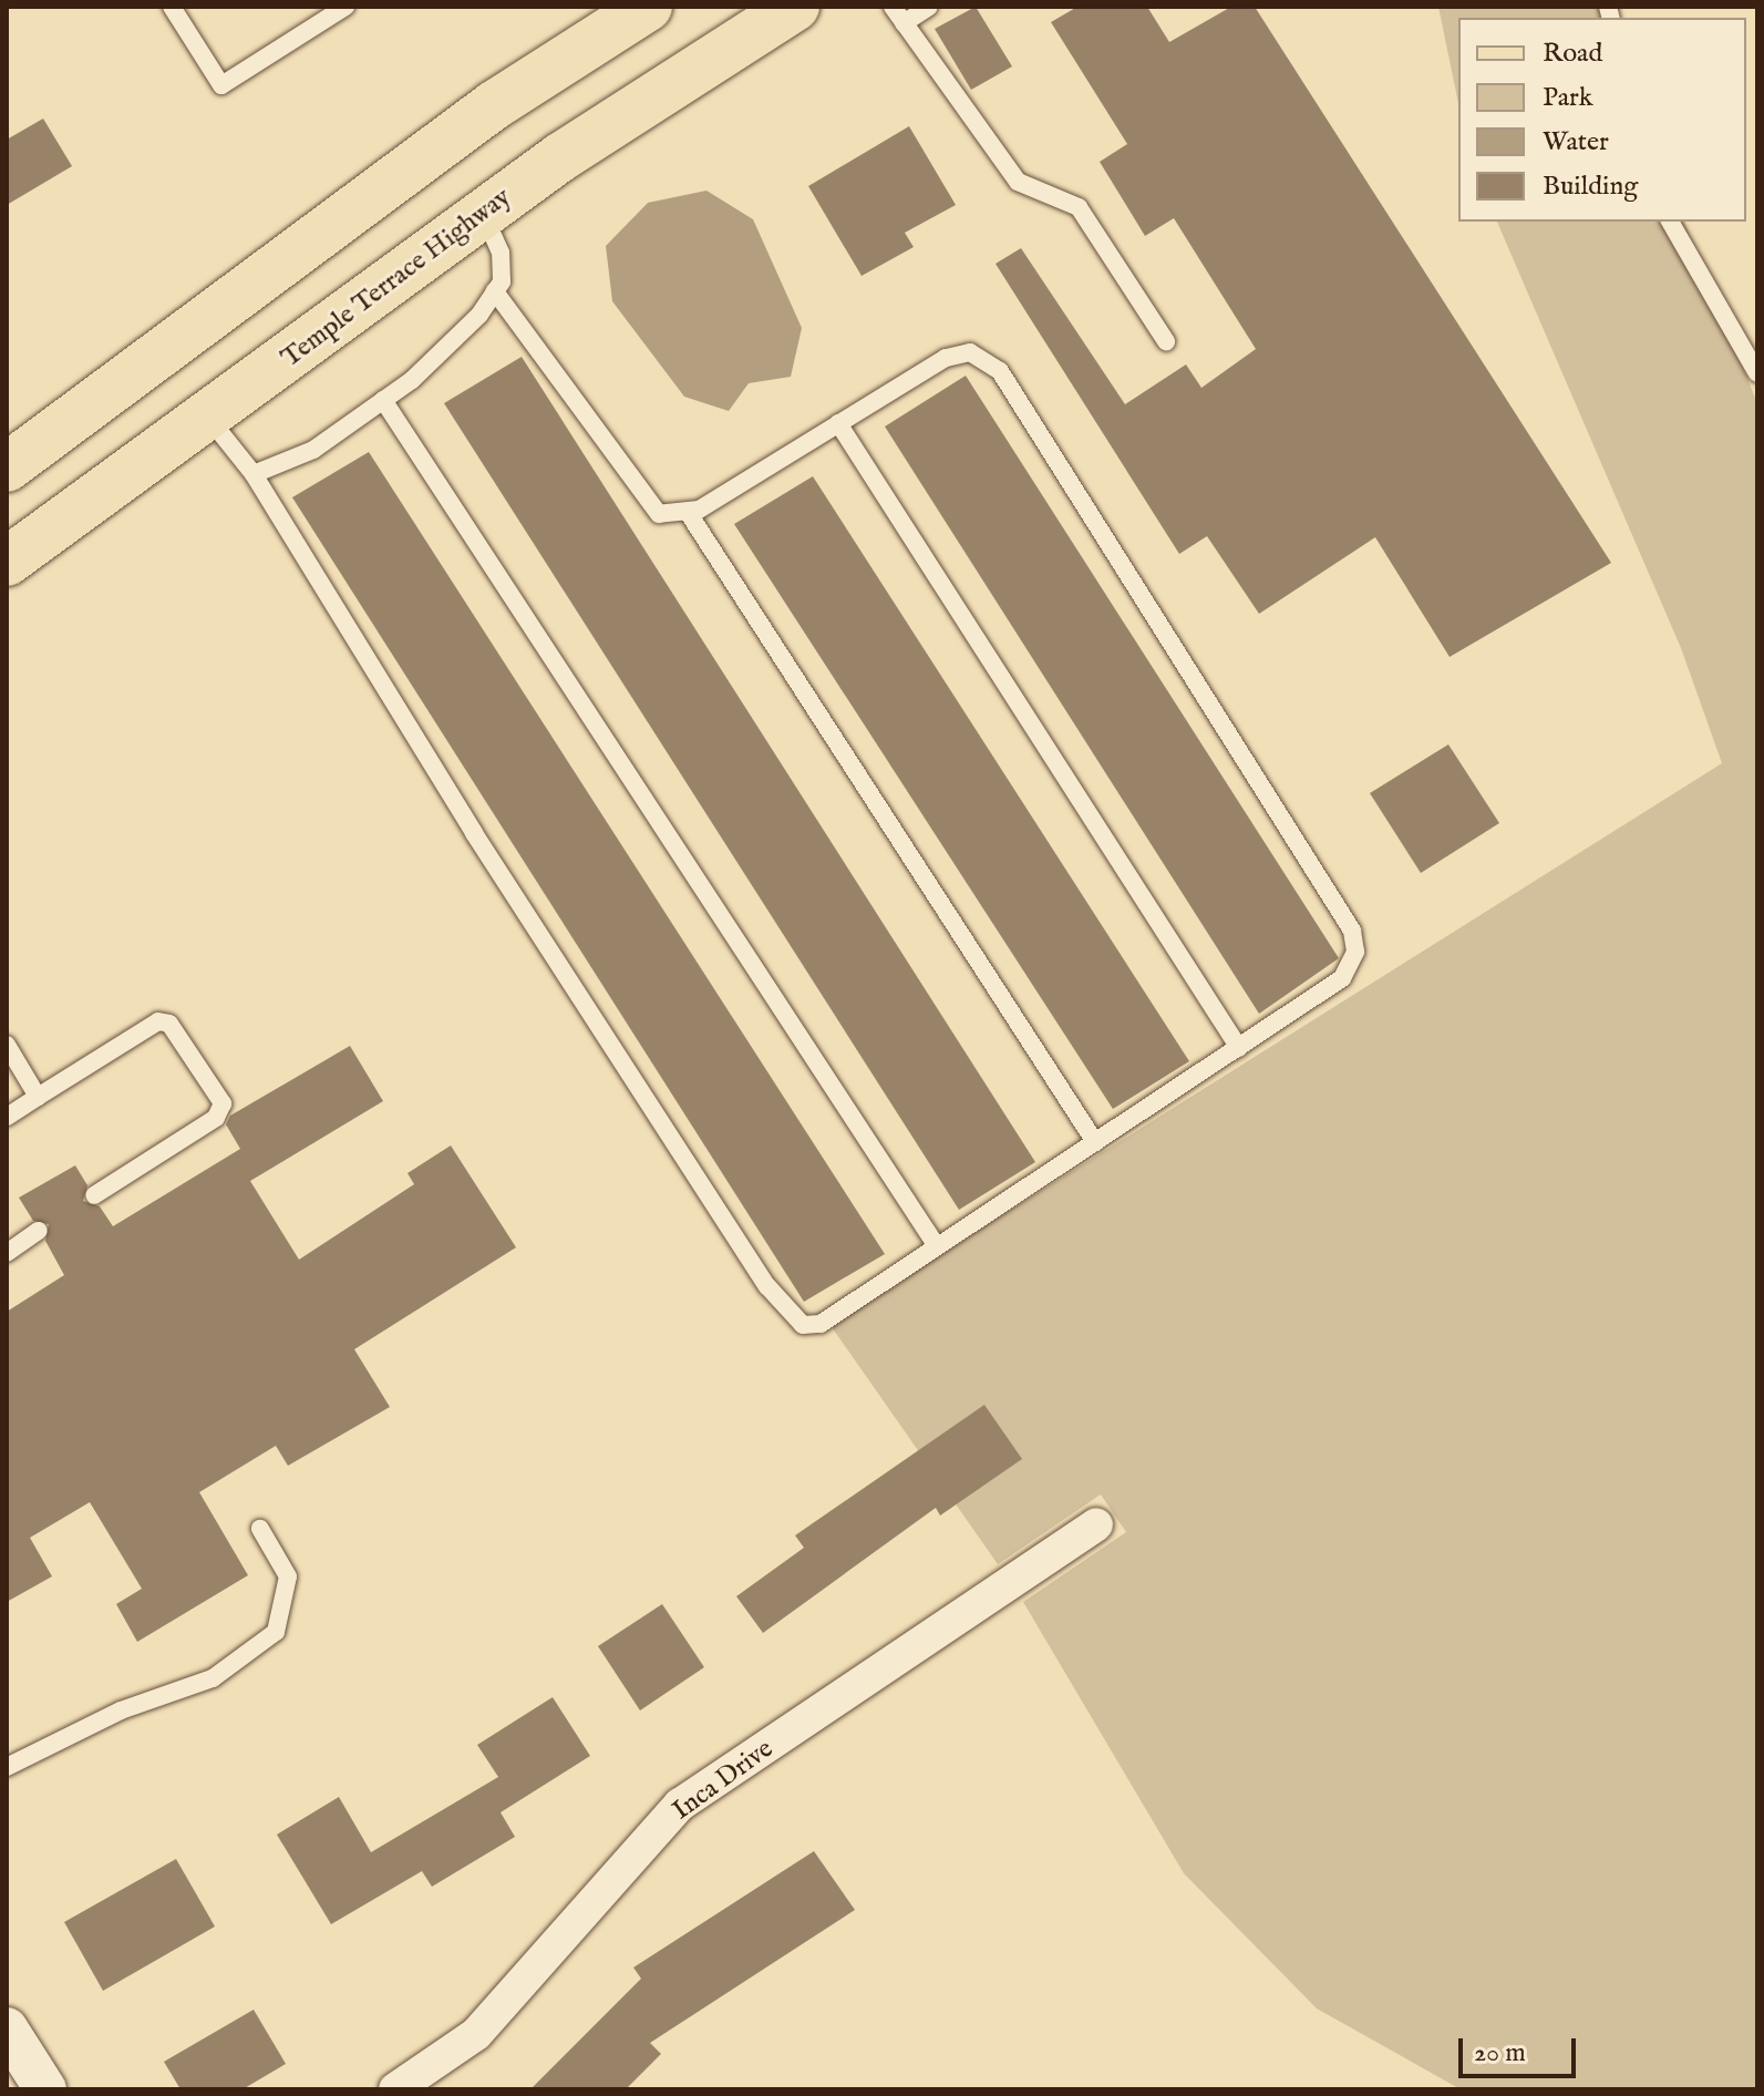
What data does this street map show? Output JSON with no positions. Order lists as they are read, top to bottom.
{
  "streets": {
    "main road": ["Temple Terrace Highway"],
    "street": ["Inca Drive"]
  },
  "legend": [
    "Road",
    "Park",
    "Water",
    "Building"
  ],
  "scale_bar": "20 m"
}
